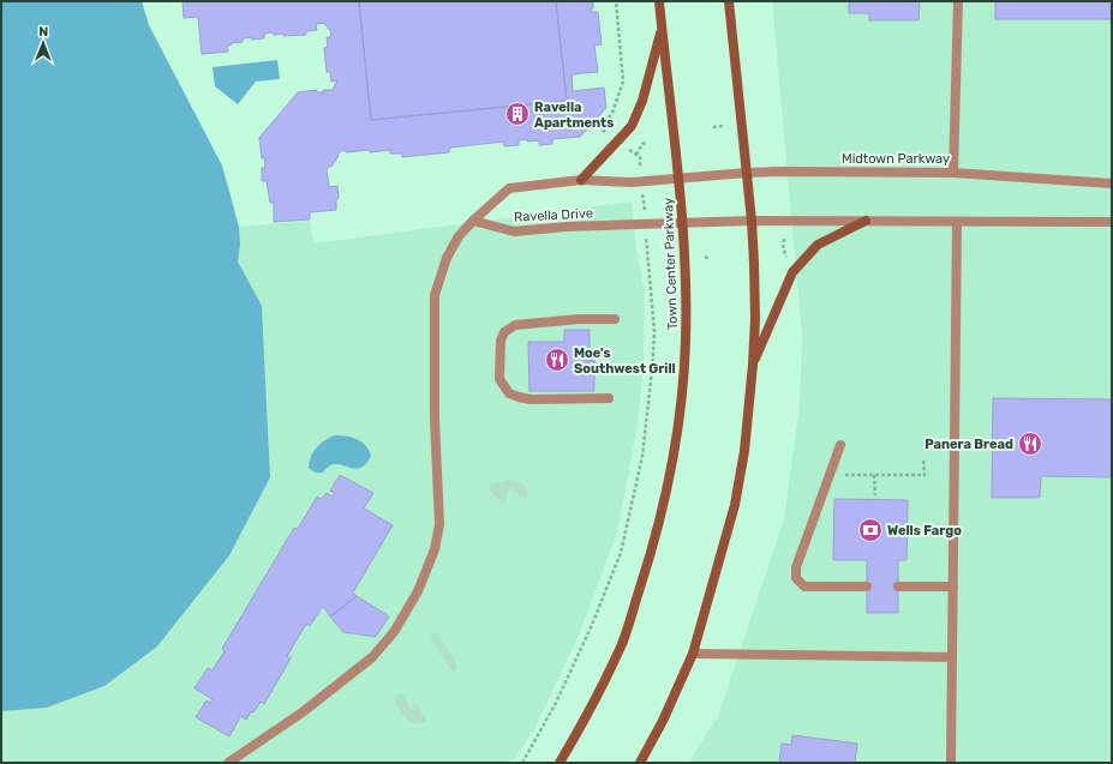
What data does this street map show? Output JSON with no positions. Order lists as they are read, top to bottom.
{
  "streets": {
    "main road": ["Town Center Parkway"],
    "street": ["Midtown Parkway", "Ravella Drive"]
  },
  "crossings": [
    ["Midtown Parkway", "Ravella Drive"],
    ["Midtown Parkway", "Town Center Parkway"],
    ["Ravella Drive", "Town Center Parkway"]
  ],
  "places": {
    "building": ["Ravella Apartments"],
    "restaurant": ["Moe's Southwest Grill", "Panera Bread"],
    "bank": ["Wells Fargo"]
  },
  "north": "top"
}
